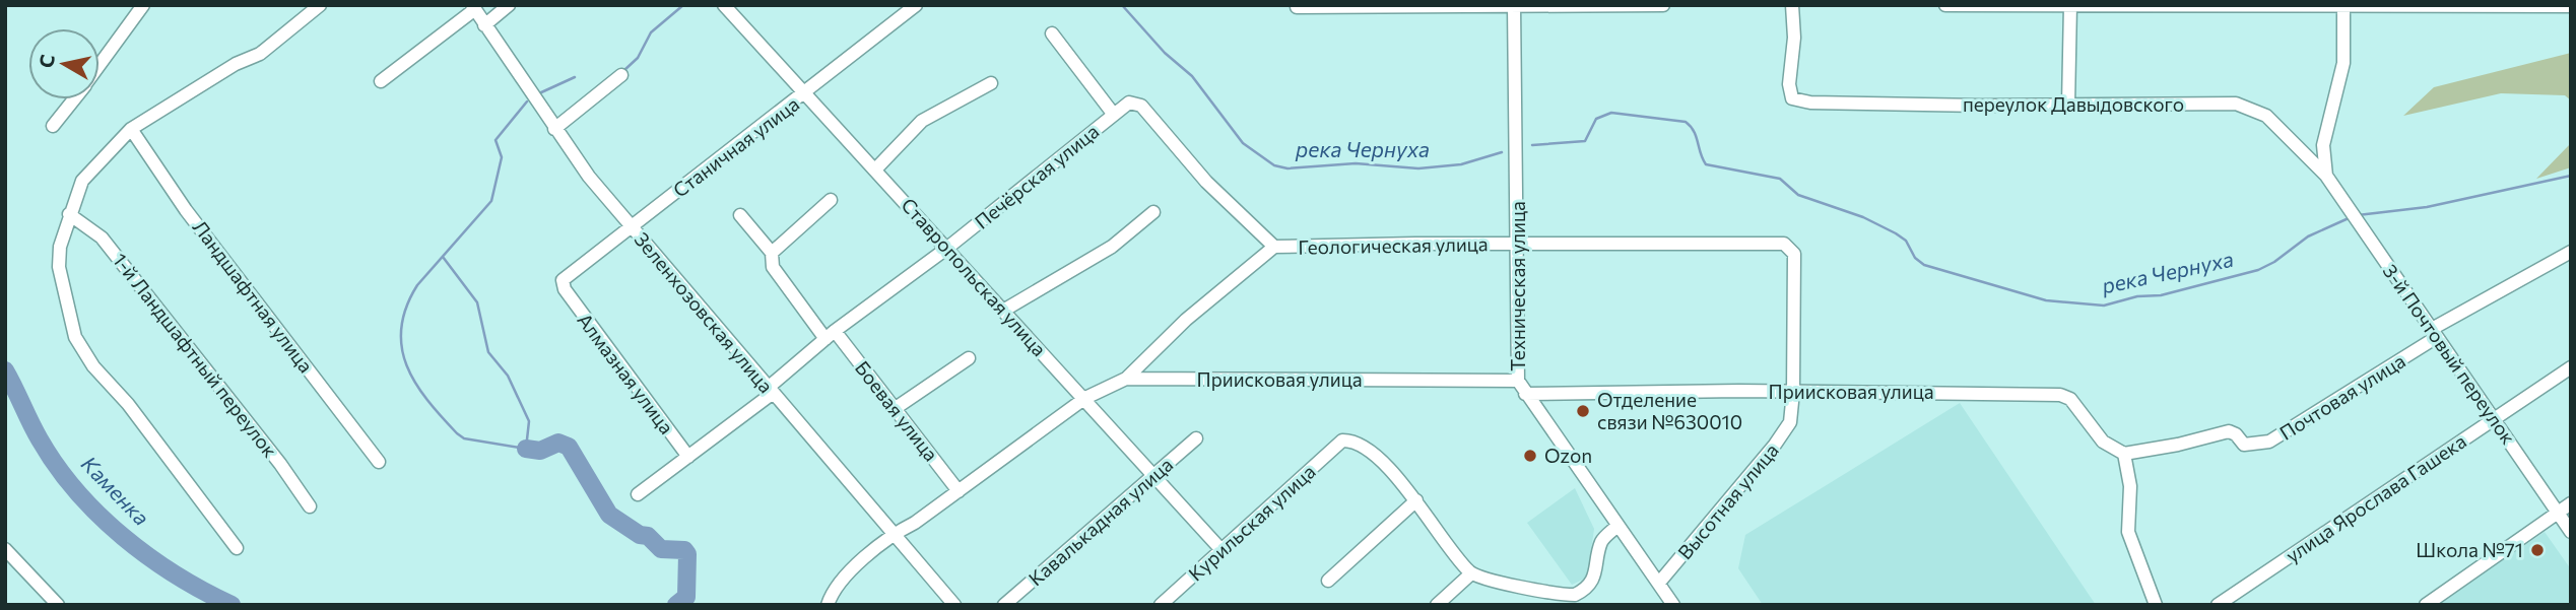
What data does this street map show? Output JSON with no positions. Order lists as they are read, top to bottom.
{
  "streets": {
    "street": [
      "переулок Давыдовского",
      "Станичная улица",
      "Печёрская улица",
      "Геологическая улица",
      "Ставропольская улица",
      "Техническая улица",
      "Ландшафтная улица",
      "Зеленхозовская улица",
      "3-й Почтовый переулок",
      "1-й Ландшафтный переулок",
      "Алмазная улица",
      "Приисковая улица",
      "Почтовая улица",
      "Боевая улица",
      "улица Ярослава Гашека",
      "Высотная улица",
      "Кавалькадная улица",
      "Курильская улица"
    ]
  },
  "crossings": [
    ["переулок Давыдовского", "3-й Почтовый переулок"],
    ["Станичная улица", "Ставропольская улица"],
    ["Станичная улица", "Зеленхозовская улица"],
    ["Станичная улица", "Алмазная улица"],
    ["Печёрская улица", "Геологическая улица"],
    ["Печёрская улица", "Ставропольская улица"],
    ["Печёрская улица", "Зеленхозовская улица"],
    ["Печёрская улица", "Алмазная улица"],
    ["Печёрская улица", "Боевая улица"],
    ["Геологическая улица", "Ставропольская улица"],
    ["Геологическая улица", "Техническая улица"],
    ["Геологическая улица", "Зеленхозовская улица"],
    ["Геологическая улица", "Приисковая улица"],
    ["Геологическая улица", "Боевая улица"],
    ["Геологическая улица", "Высотная улица"],
    ["Ставропольская улица", "Кавалькадная улица"],
    ["Ставропольская улица", "Курильская улица"],
    ["Техническая улица", "Приисковая улица"],
    ["Техническая улица", "Высотная улица"],
    ["3-й Почтовый переулок", "Почтовая улица"],
    ["3-й Почтовый переулок", "улица Ярослава Гашека"],
    ["Приисковая улица", "Почтовая улица"],
    ["Приисковая улица", "Высотная улица"]
  ],
  "water": ["река Чернуха", "Каменка"],
  "places": ["Отделение связи №630010", "Ozon", "Школа №71"],
  "north": "left"
}
